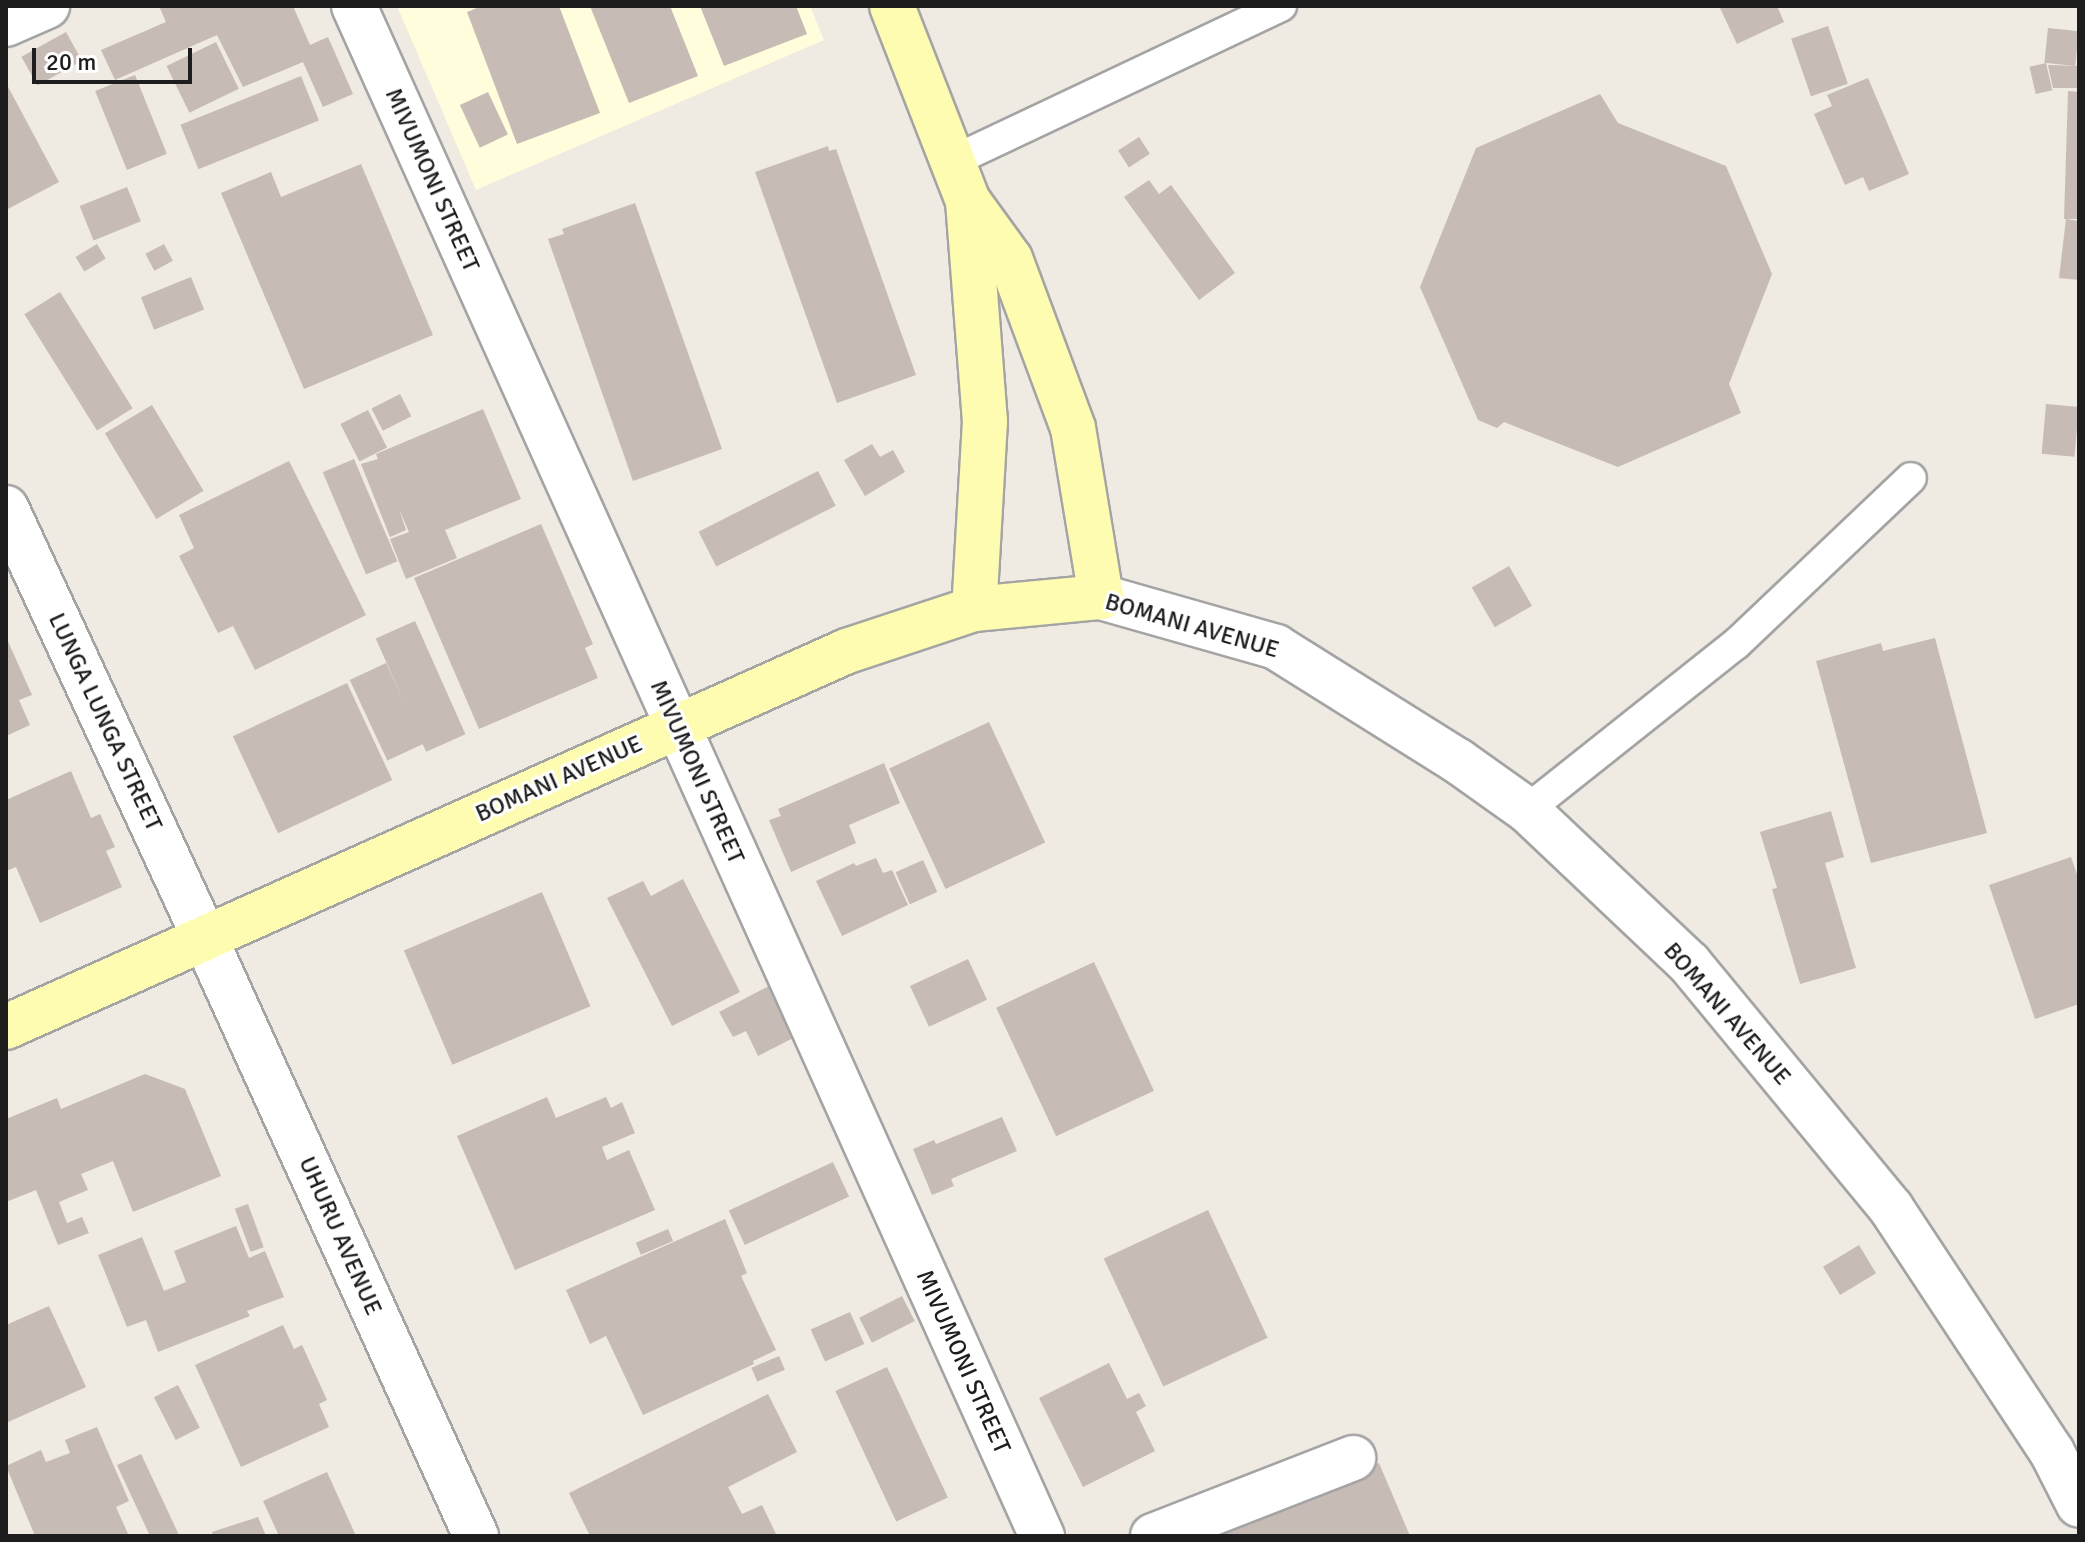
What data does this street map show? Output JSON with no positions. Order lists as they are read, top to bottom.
{
  "streets": {
    "main road": ["BOMANI AVENUE"],
    "street": ["MIVUMONI STREET", "LUNGA LUNGA STREET", "UHURU AVENUE"]
  },
  "crossings": [
    ["MIVUMONI STREET", "BOMANI AVENUE"],
    ["BOMANI AVENUE", "LUNGA LUNGA STREET"],
    ["BOMANI AVENUE", "UHURU AVENUE"],
    ["LUNGA LUNGA STREET", "UHURU AVENUE"]
  ],
  "scale_bar": "20 m"
}
